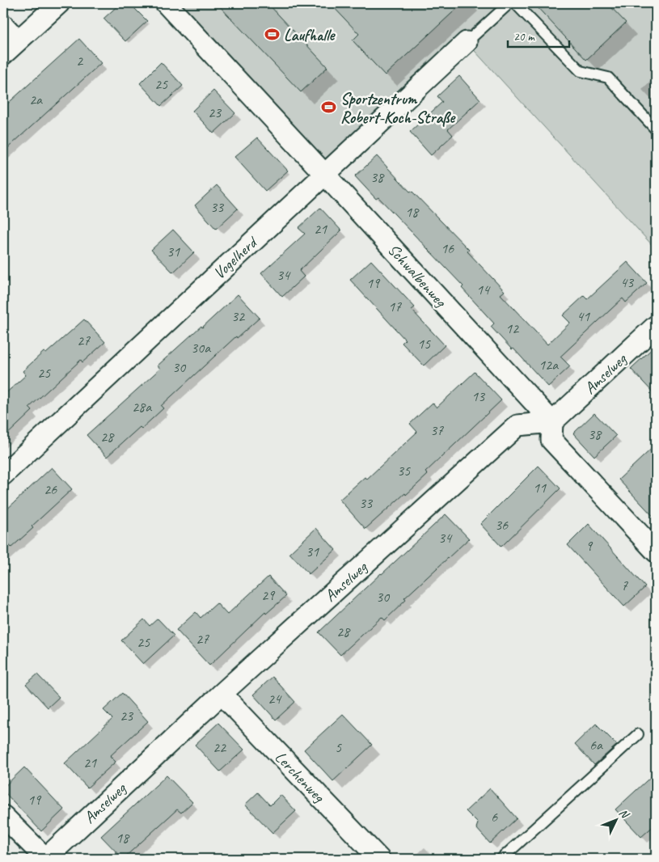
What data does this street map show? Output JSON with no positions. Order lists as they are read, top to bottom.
{
  "streets": {
    "street": [
      "Vogelherd",
      "Schwalbenweg",
      "Amselweg",
      "Lerchenweg"
    ]
  },
  "crossings": [
    ["Vogelherd", "Schwalbenweg"],
    ["Schwalbenweg", "Amselweg"],
    ["Amselweg", "Lerchenweg"]
  ],
  "places": {
    "sports": ["Laufhalle", "Sportzentrum Robert-Koch-Straße"]
  },
  "house_numbers": [
    "2",
    "25",
    "2a",
    "23",
    "38",
    "33",
    "18",
    "21",
    "16",
    "31",
    "34",
    "43",
    "19",
    "14",
    "17",
    "32",
    "41",
    "12",
    "27",
    "15",
    "30a",
    "12a",
    "30",
    "25",
    "13",
    "28a",
    "37",
    "38",
    "28",
    "35",
    "11",
    "26",
    "33",
    "36",
    "34",
    "9",
    "31",
    "7",
    "29",
    "30",
    "28",
    "27",
    "25",
    "24",
    "23",
    "6a",
    "22",
    "5",
    "21",
    "19",
    "6",
    "18"
  ],
  "scale_bar": "20 m",
  "north": "top right"
}
